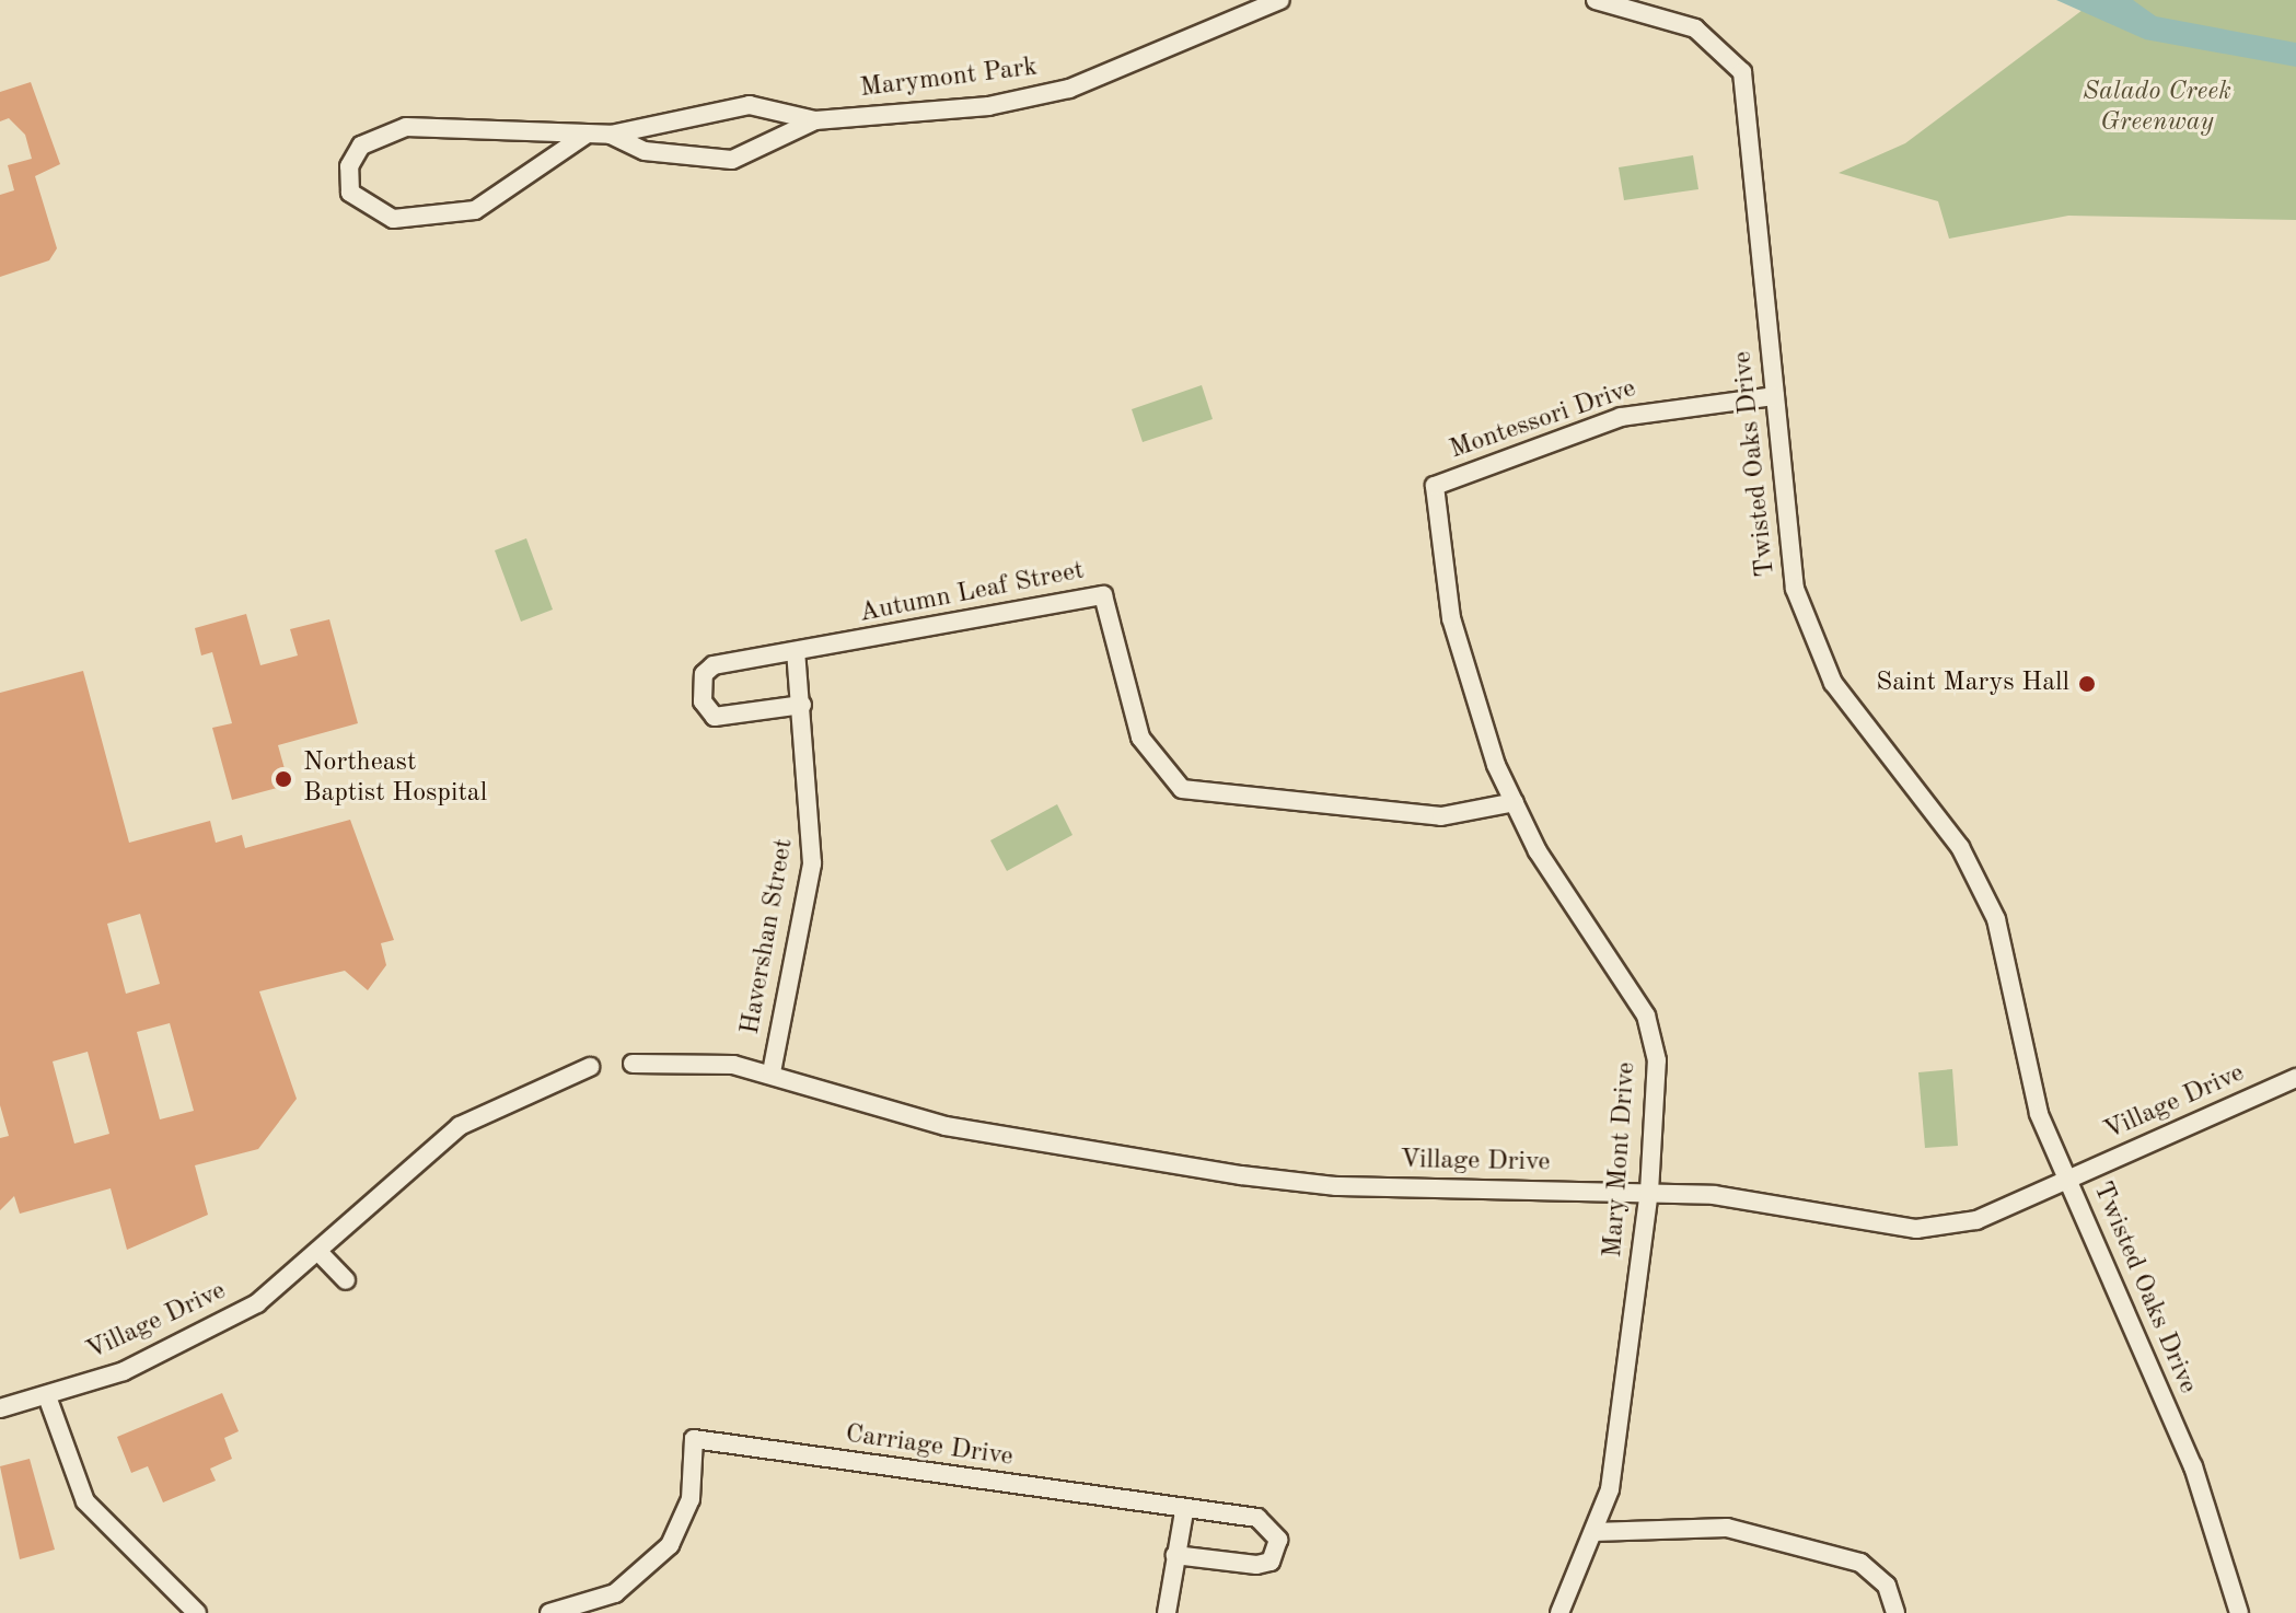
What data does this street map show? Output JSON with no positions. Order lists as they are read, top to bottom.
{
  "streets": {
    "street": [
      "Marymont Park",
      "Montessori Drive",
      "Twisted Oaks Drive",
      "Autumn Leaf Street",
      "Havershan Street",
      "Village Drive",
      "Mary Mont Drive",
      "Carriage Drive"
    ]
  },
  "crossings": [
    ["Montessori Drive", "Twisted Oaks Drive"],
    ["Montessori Drive", "Mary Mont Drive"],
    ["Twisted Oaks Drive", "Village Drive"],
    ["Autumn Leaf Street", "Havershan Street"],
    ["Autumn Leaf Street", "Mary Mont Drive"],
    ["Havershan Street", "Village Drive"],
    ["Village Drive", "Mary Mont Drive"]
  ],
  "parks": ["Salado Creek Greenway"],
  "places": ["Saint Marys Hall", "Northeast Baptist Hospital"]
}
